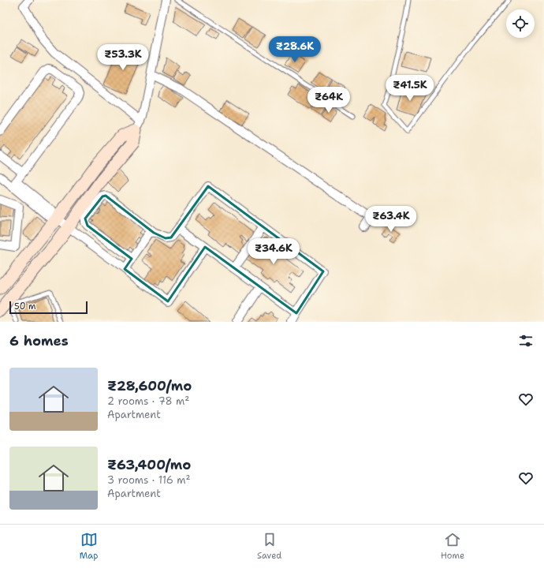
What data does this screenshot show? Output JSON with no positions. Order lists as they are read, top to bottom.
{
  "scale_bar": "50 m",
  "page": {
    "price": [
      "₹28.6K",
      "₹53.3K",
      "₹41.5K",
      "₹64K",
      "₹63.4K",
      "₹34.6K"
    ],
    "scale": "50 m",
    "heading": "6 homes",
    "list": [
      {
        "name": "₹28,600/mo",
        "note": "2 rooms · 78 m² · Apartment"
      },
      {
        "name": "₹63,400/mo",
        "note": "3 rooms · 116 m² · Apartment"
      }
    ],
    "tabs": ["Map", "Saved", "Home"]
  }
}
